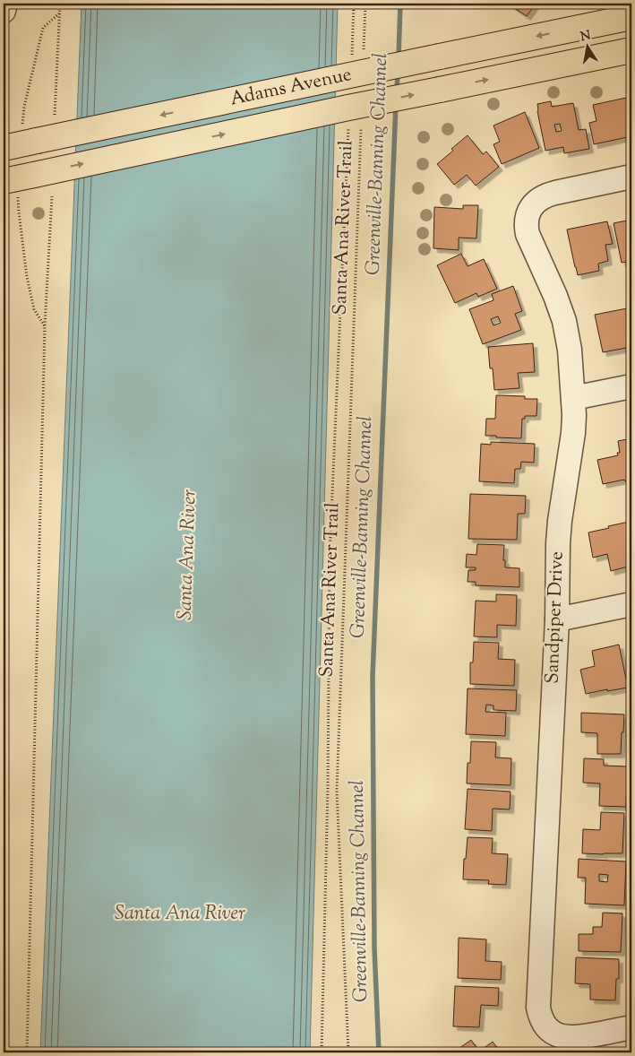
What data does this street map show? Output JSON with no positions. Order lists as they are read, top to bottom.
{
  "streets": {
    "main road": ["Adams Avenue"],
    "street": ["Sandpiper Drive"],
    "path": ["Santa Ana River Trail"]
  },
  "water": ["Greenville-Banning Channel", "Santa Ana River"],
  "north": "top"
}
